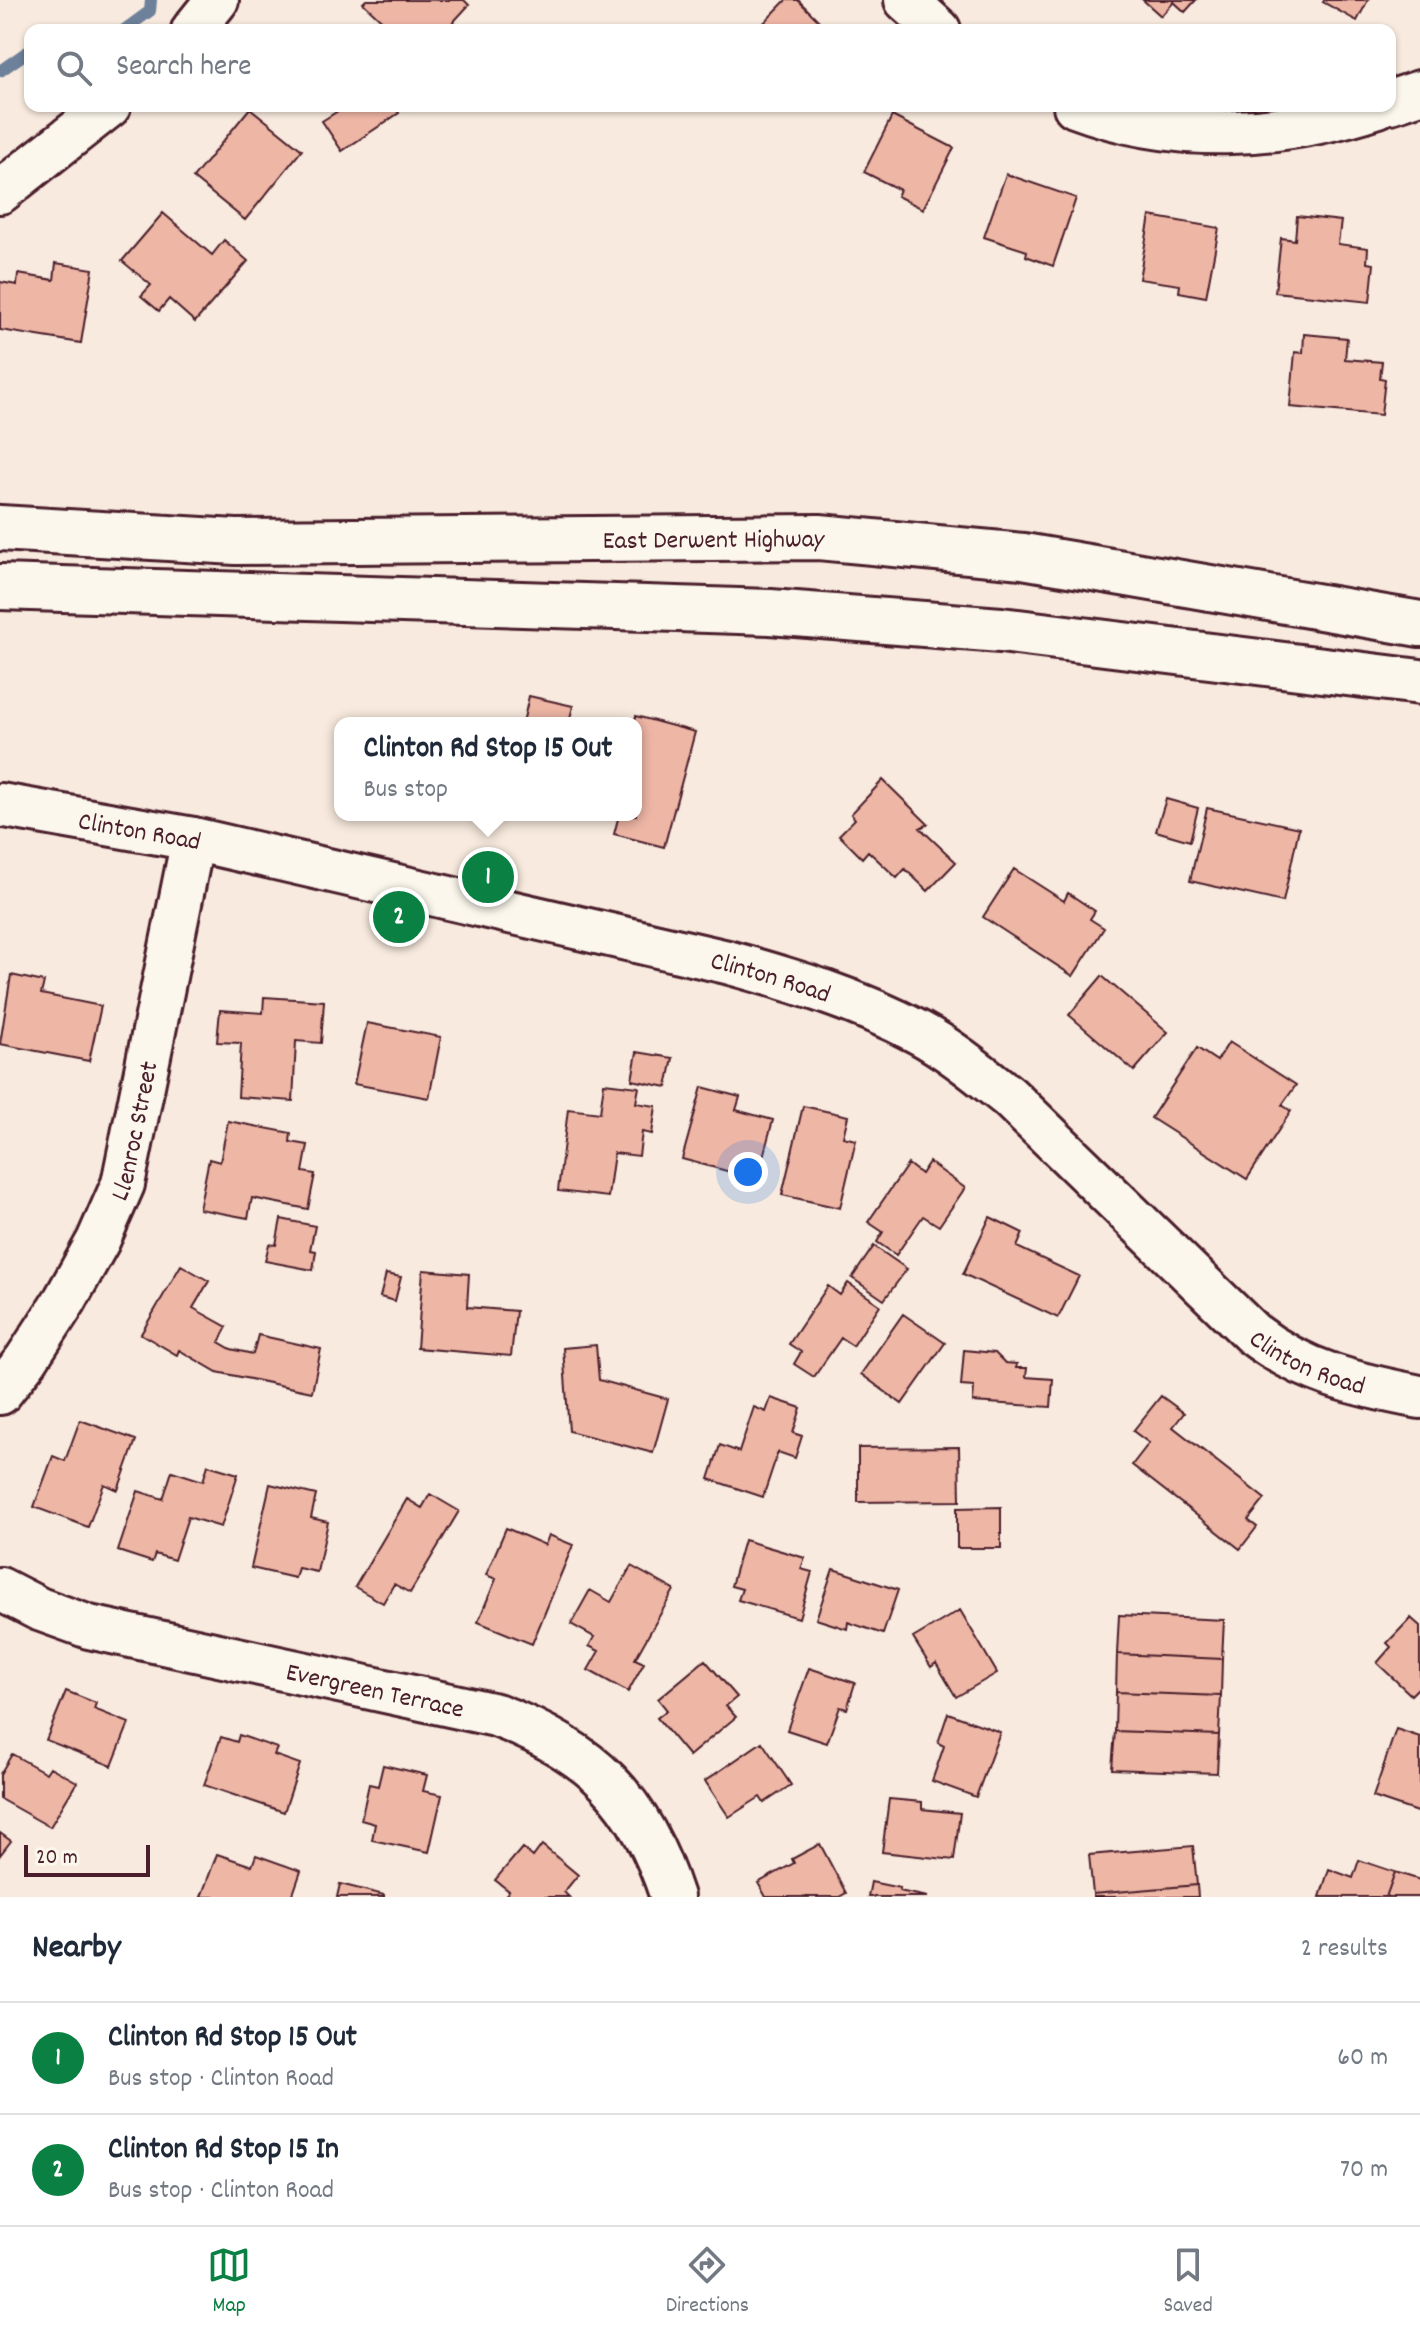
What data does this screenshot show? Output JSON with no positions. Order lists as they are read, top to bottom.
{
  "streets": {
    "main road": ["East Derwent Highway"],
    "street": ["Clinton Road", "Llenroc Street", "Evergreen Terrace"]
  },
  "crossings": [
    ["Clinton Road", "Llenroc Street"]
  ],
  "scale_bar": "20 m",
  "page": {
    "search": "Search here",
    "popup": ["Clinton Rd Stop 15 Out", "Bus stop"],
    "pins": ["1", "2"],
    "scale": "20 m",
    "heading": ["Nearby", "2 results"],
    "list": [
      {
        "mark": "1",
        "name": "Clinton Rd Stop 15 Out",
        "note": "Bus stop · Clinton Road",
        "value": "60 m"
      },
      {
        "mark": "2",
        "name": "Clinton Rd Stop 15 In",
        "note": "Bus stop · Clinton Road",
        "value": "70 m"
      }
    ],
    "nav": ["Map", "Directions", "Saved"]
  }
}
